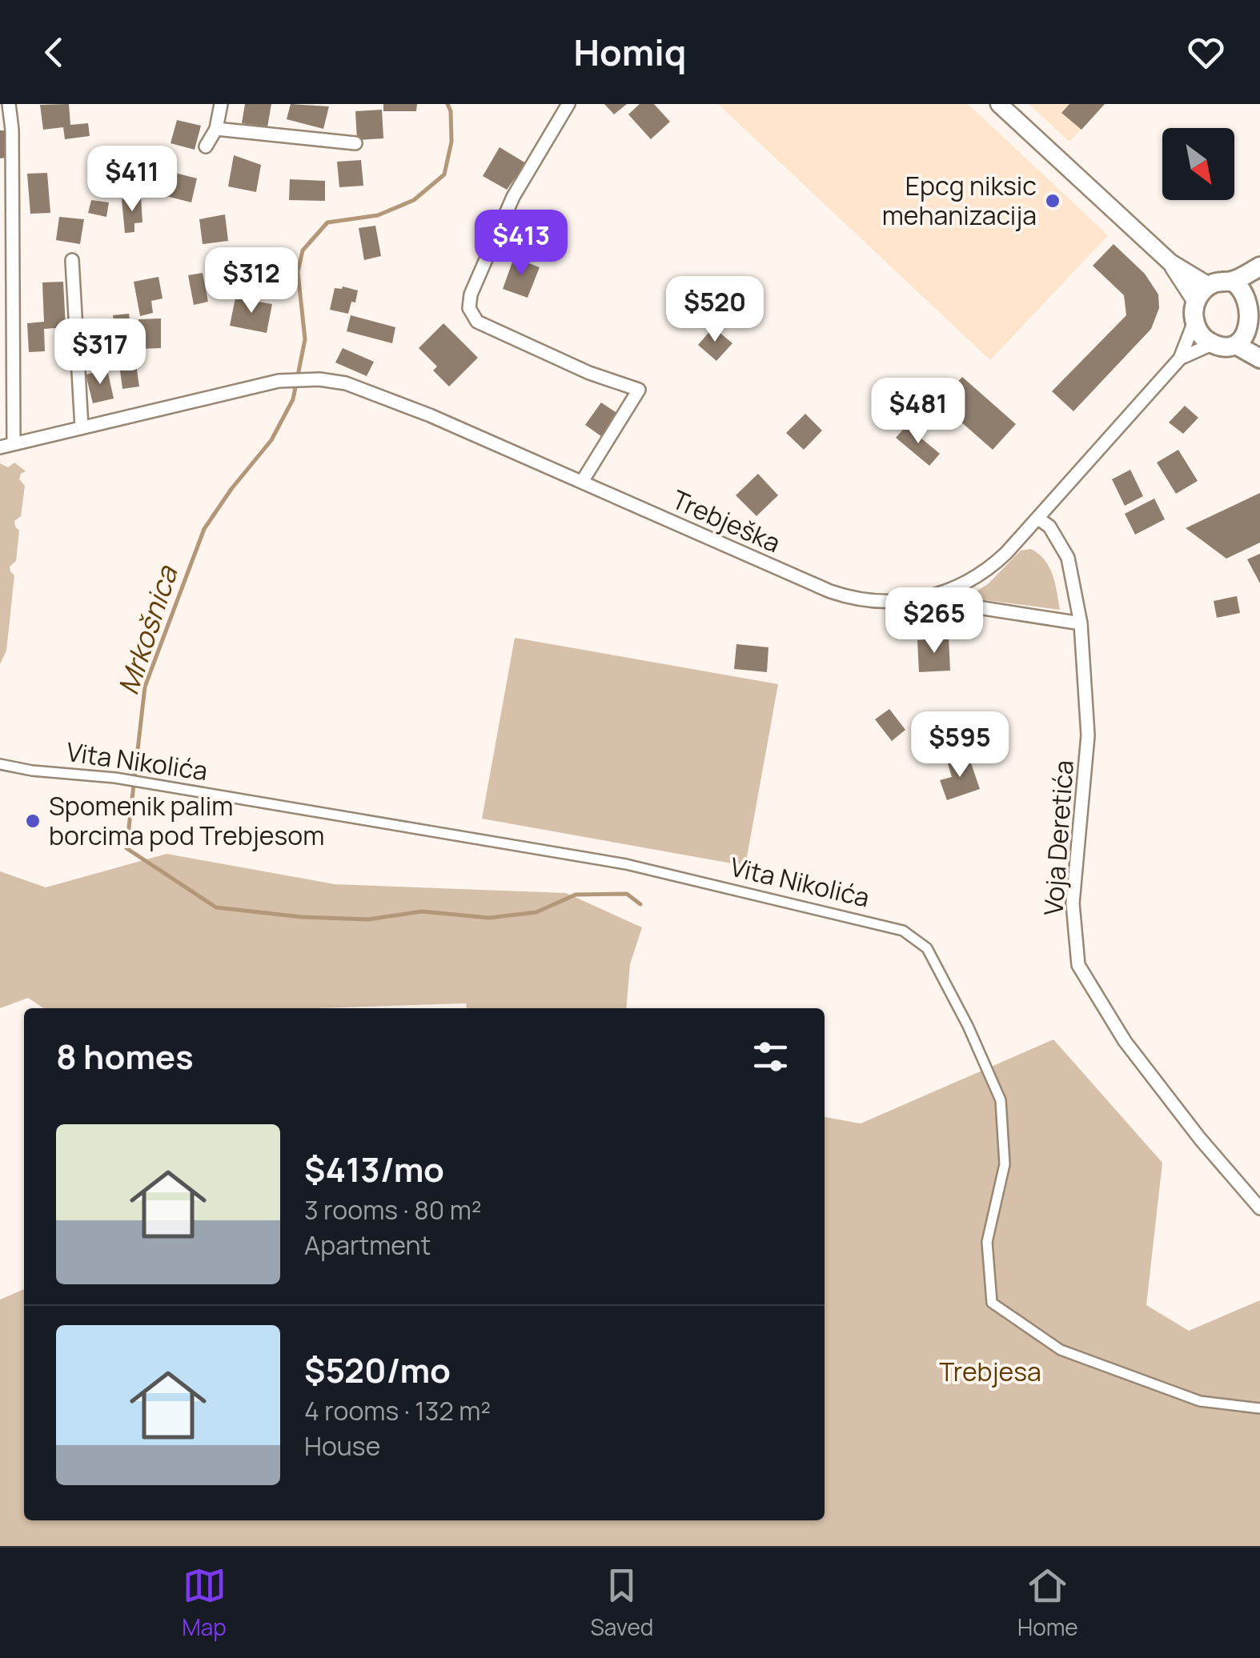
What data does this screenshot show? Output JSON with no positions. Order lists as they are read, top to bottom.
{
  "streets": {
    "street": ["Trebješka", "Vita Nikolića", "Voja Deretića"]
  },
  "crossings": [
    ["Trebješka", "Voja Deretića"]
  ],
  "water": ["Mrkošnica"],
  "parks": ["Trebjesa"],
  "places": ["Epcg niksic mehanizacija", "Spomenik palim borcima pod Trebjesom"],
  "north": "bottom right",
  "page": {
    "header": "Homiq",
    "price": [
      "$411",
      "$413",
      "$312",
      "$520",
      "$317",
      "$481",
      "$265",
      "$595"
    ],
    "heading": "8 homes",
    "list": [
      {
        "name": "$413/mo",
        "note": "3 rooms · 80 m² · Apartment"
      },
      {
        "name": "$520/mo",
        "note": "4 rooms · 132 m² · House"
      }
    ],
    "tabs": ["Map", "Saved", "Home"]
  }
}
